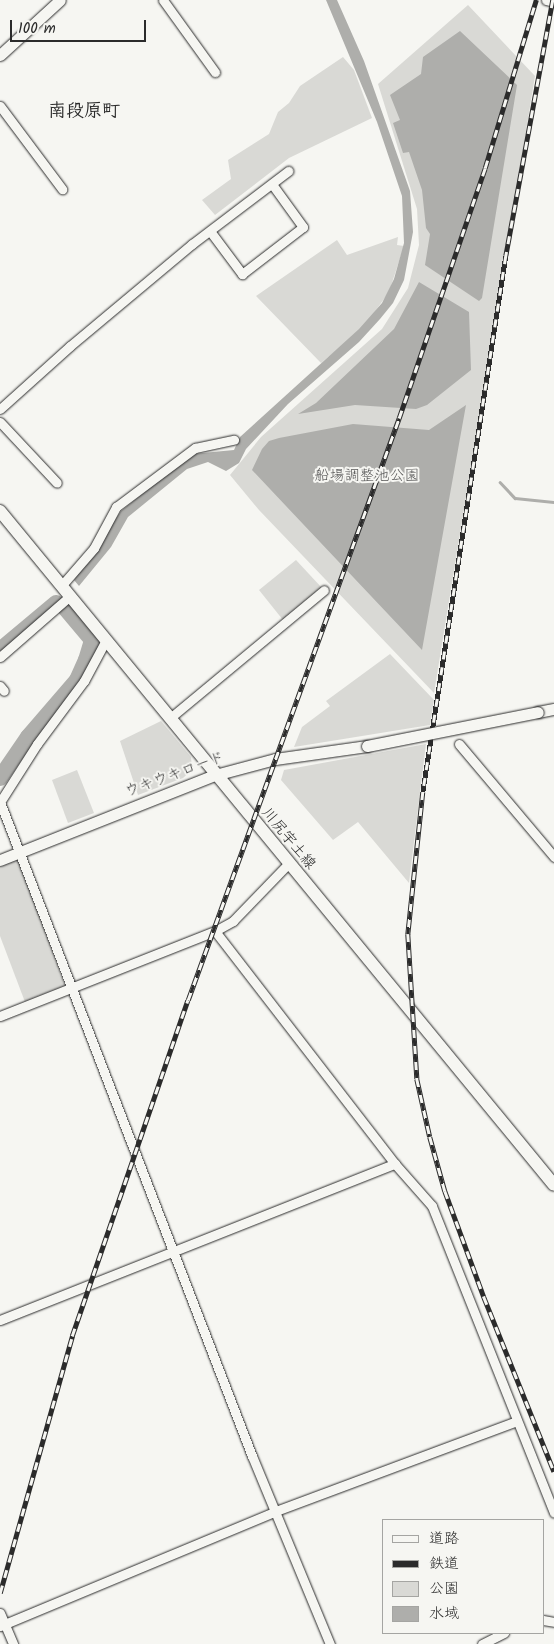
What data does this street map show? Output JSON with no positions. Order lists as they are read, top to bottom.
{
  "streets": {
    "main road": ["川尻宇土線"],
    "street": ["ウキウキロード"]
  },
  "crossings": [
    ["ウキウキロード", "川尻宇土線"]
  ],
  "districts": ["南段原町"],
  "parks": ["船場調整池公園"],
  "legend": [
    "道路",
    "鉄道",
    "公園",
    "水域"
  ],
  "scale_bar": "100 m"
}
